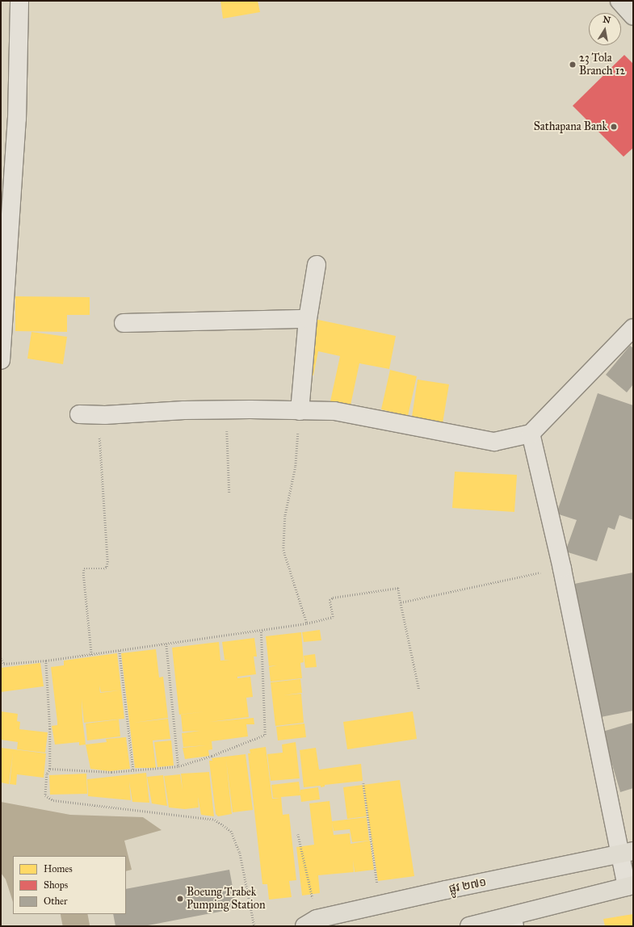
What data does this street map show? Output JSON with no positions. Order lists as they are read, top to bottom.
{
  "streets": {
    "main road": ["ផ្លូវ ២៧១"]
  },
  "places": ["23 Tola Branch 12", "Sathapana Bank", "Boeung Trabek Pumping Station"],
  "legend": ["Homes", "Shops", "Other"],
  "north": "top"
}
